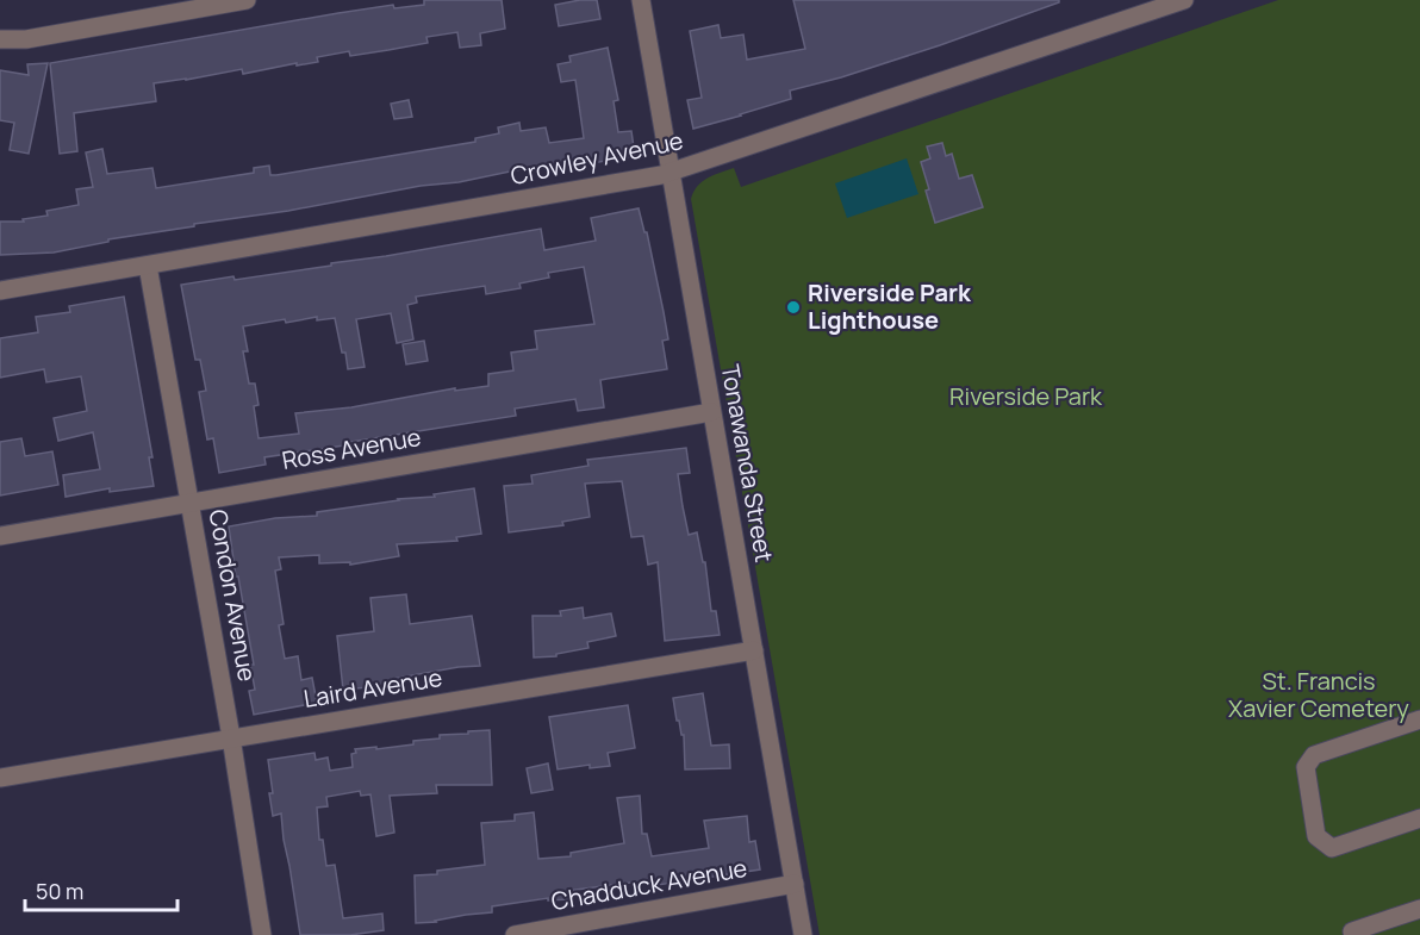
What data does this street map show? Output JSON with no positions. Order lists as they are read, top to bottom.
{
  "streets": {
    "street": [
      "Crowley Avenue",
      "Ross Avenue",
      "Tonawanda Street",
      "Condon Avenue",
      "Laird Avenue",
      "Chadduck Avenue"
    ]
  },
  "crossings": [
    ["Crowley Avenue", "Tonawanda Street"],
    ["Crowley Avenue", "Condon Avenue"],
    ["Ross Avenue", "Tonawanda Street"],
    ["Ross Avenue", "Condon Avenue"],
    ["Tonawanda Street", "Laird Avenue"],
    ["Tonawanda Street", "Chadduck Avenue"],
    ["Condon Avenue", "Laird Avenue"]
  ],
  "parks": ["Riverside Park", "St. Francis Xavier Cemetery"],
  "places": ["Riverside Park Lighthouse"],
  "scale_bar": "50 m"
}
